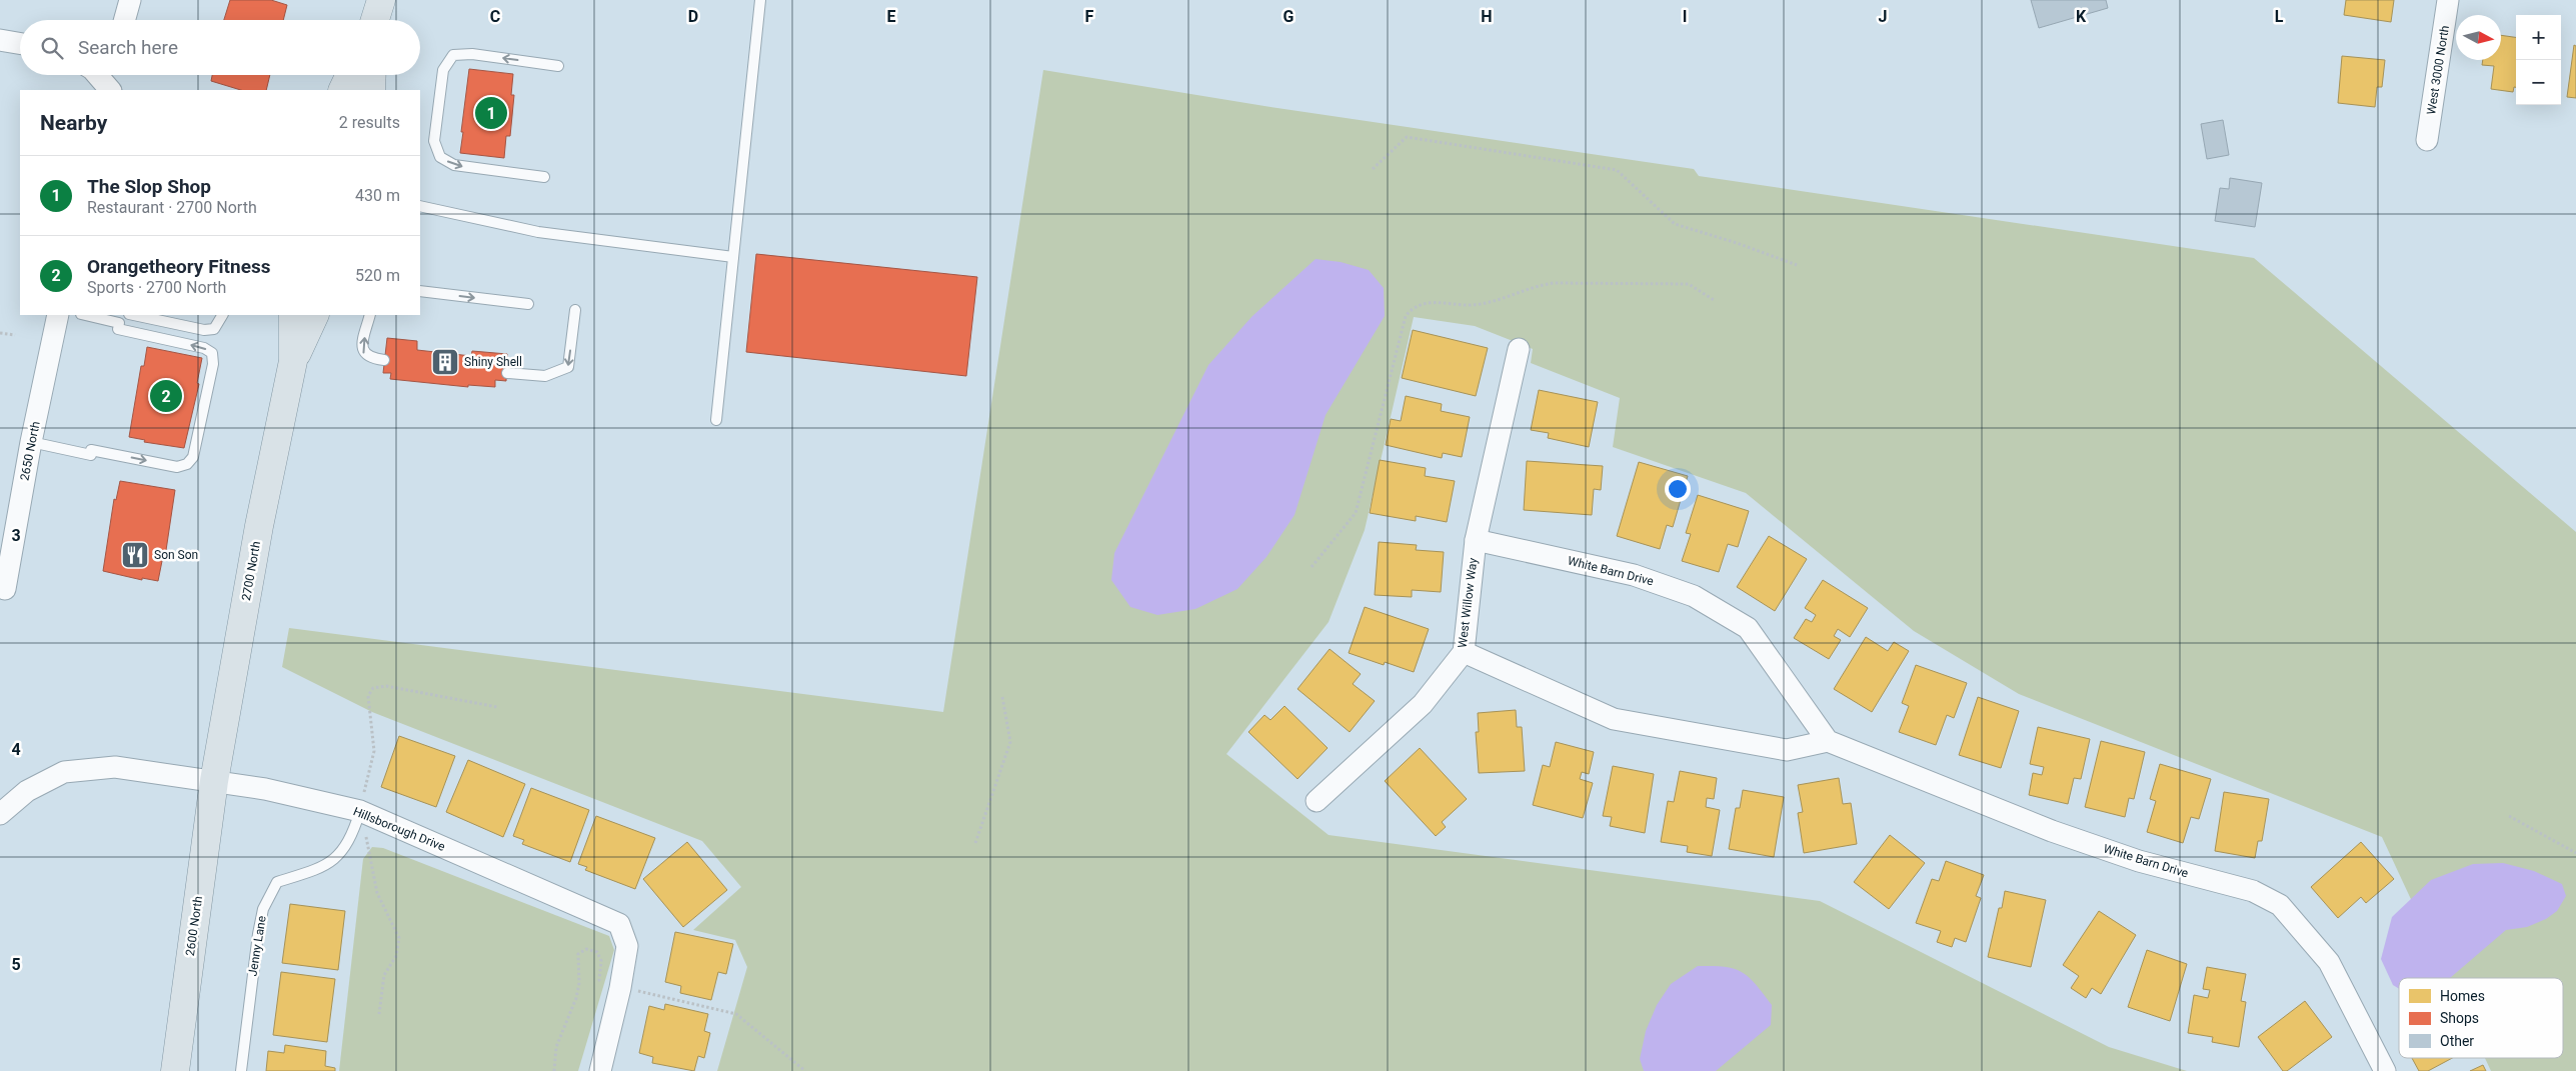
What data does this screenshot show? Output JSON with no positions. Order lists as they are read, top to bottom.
{
  "streets": {
    "main road": ["2700 North", "2600 North"],
    "street": [
      "West 3000 North",
      "2650 North",
      "White Barn Drive",
      "West Willow Way",
      "Hillsborough Drive"
    ],
    "lane": ["Jenny Lane"]
  },
  "crossings": [
    ["2700 North", "Hillsborough Drive"],
    ["2700 North", "2600 North"],
    ["White Barn Drive", "West Willow Way"],
    ["Hillsborough Drive", "2600 North"],
    ["Hillsborough Drive", "Jenny Lane"]
  ],
  "places": {
    "building": ["Shiny Shell"],
    "restaurant": ["Son Son"]
  },
  "legend": ["Homes", "Shops", "Other"],
  "north": "right",
  "page": {
    "map_buttons": ["+", "−"],
    "search": "Search here",
    "heading": ["Nearby", "2 results"],
    "pins": ["1", "2"],
    "list": [
      {
        "mark": "1",
        "name": "The Slop Shop",
        "note": "Restaurant · 2700 North",
        "value": "430 m"
      },
      {
        "mark": "2",
        "name": "Orangetheory Fitness",
        "note": "Sports · 2700 North",
        "value": "520 m"
      }
    ]
  },
  "grid": {
    "columns": [
      "C",
      "D",
      "E",
      "F",
      "G",
      "H",
      "I",
      "J",
      "K",
      "L"
    ],
    "rows": ["3", "4", "5"]
  }
}
